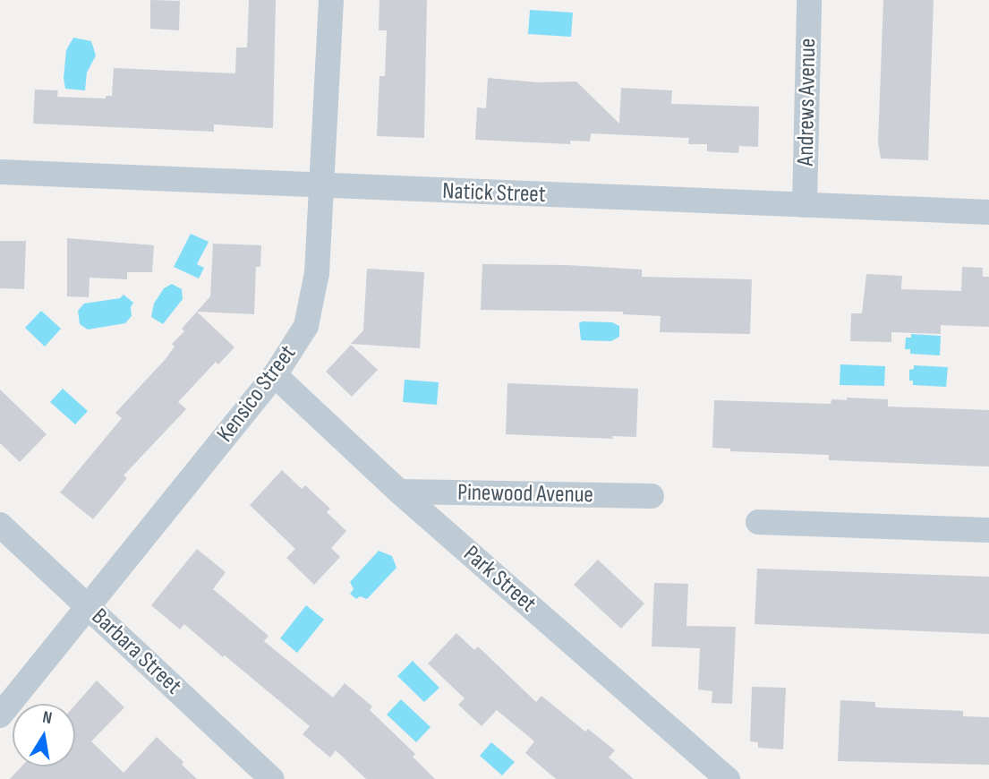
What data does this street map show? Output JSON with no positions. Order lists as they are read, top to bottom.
{
  "streets": {
    "street": [
      "Andrews Avenue",
      "Natick Street",
      "Kensico Street",
      "Pinewood Avenue",
      "Park Street",
      "Barbara Street"
    ]
  },
  "crossings": [
    ["Andrews Avenue", "Natick Street"],
    ["Natick Street", "Kensico Street"],
    ["Kensico Street", "Park Street"],
    ["Kensico Street", "Barbara Street"],
    ["Pinewood Avenue", "Park Street"]
  ],
  "north": "top"
}
